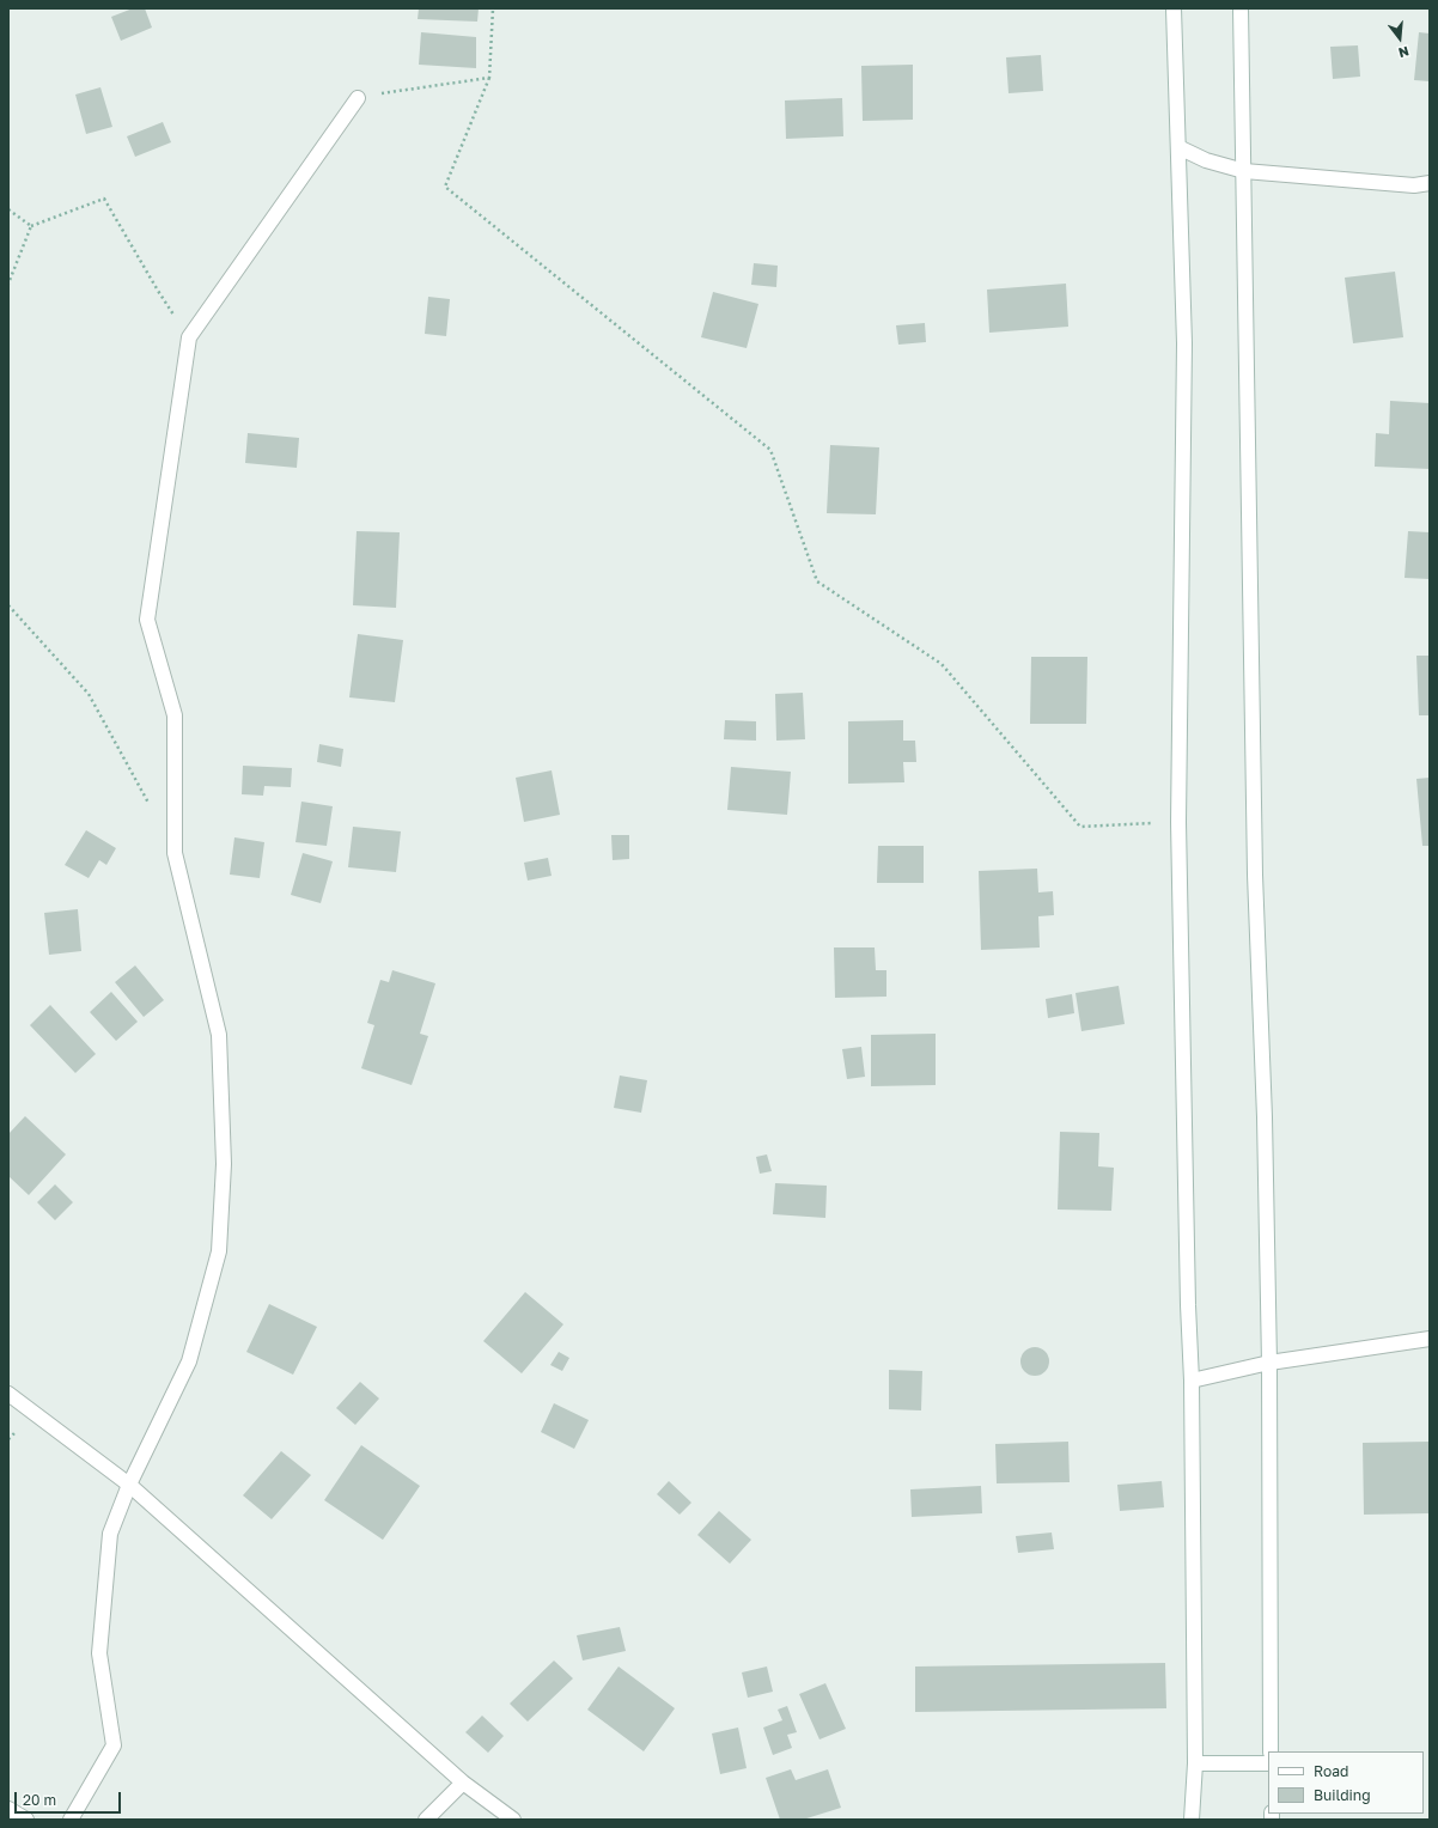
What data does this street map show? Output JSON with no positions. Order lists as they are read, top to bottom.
{
  "legend": ["Road", "Building"],
  "scale_bar": "20 m",
  "north": "bottom"
}
